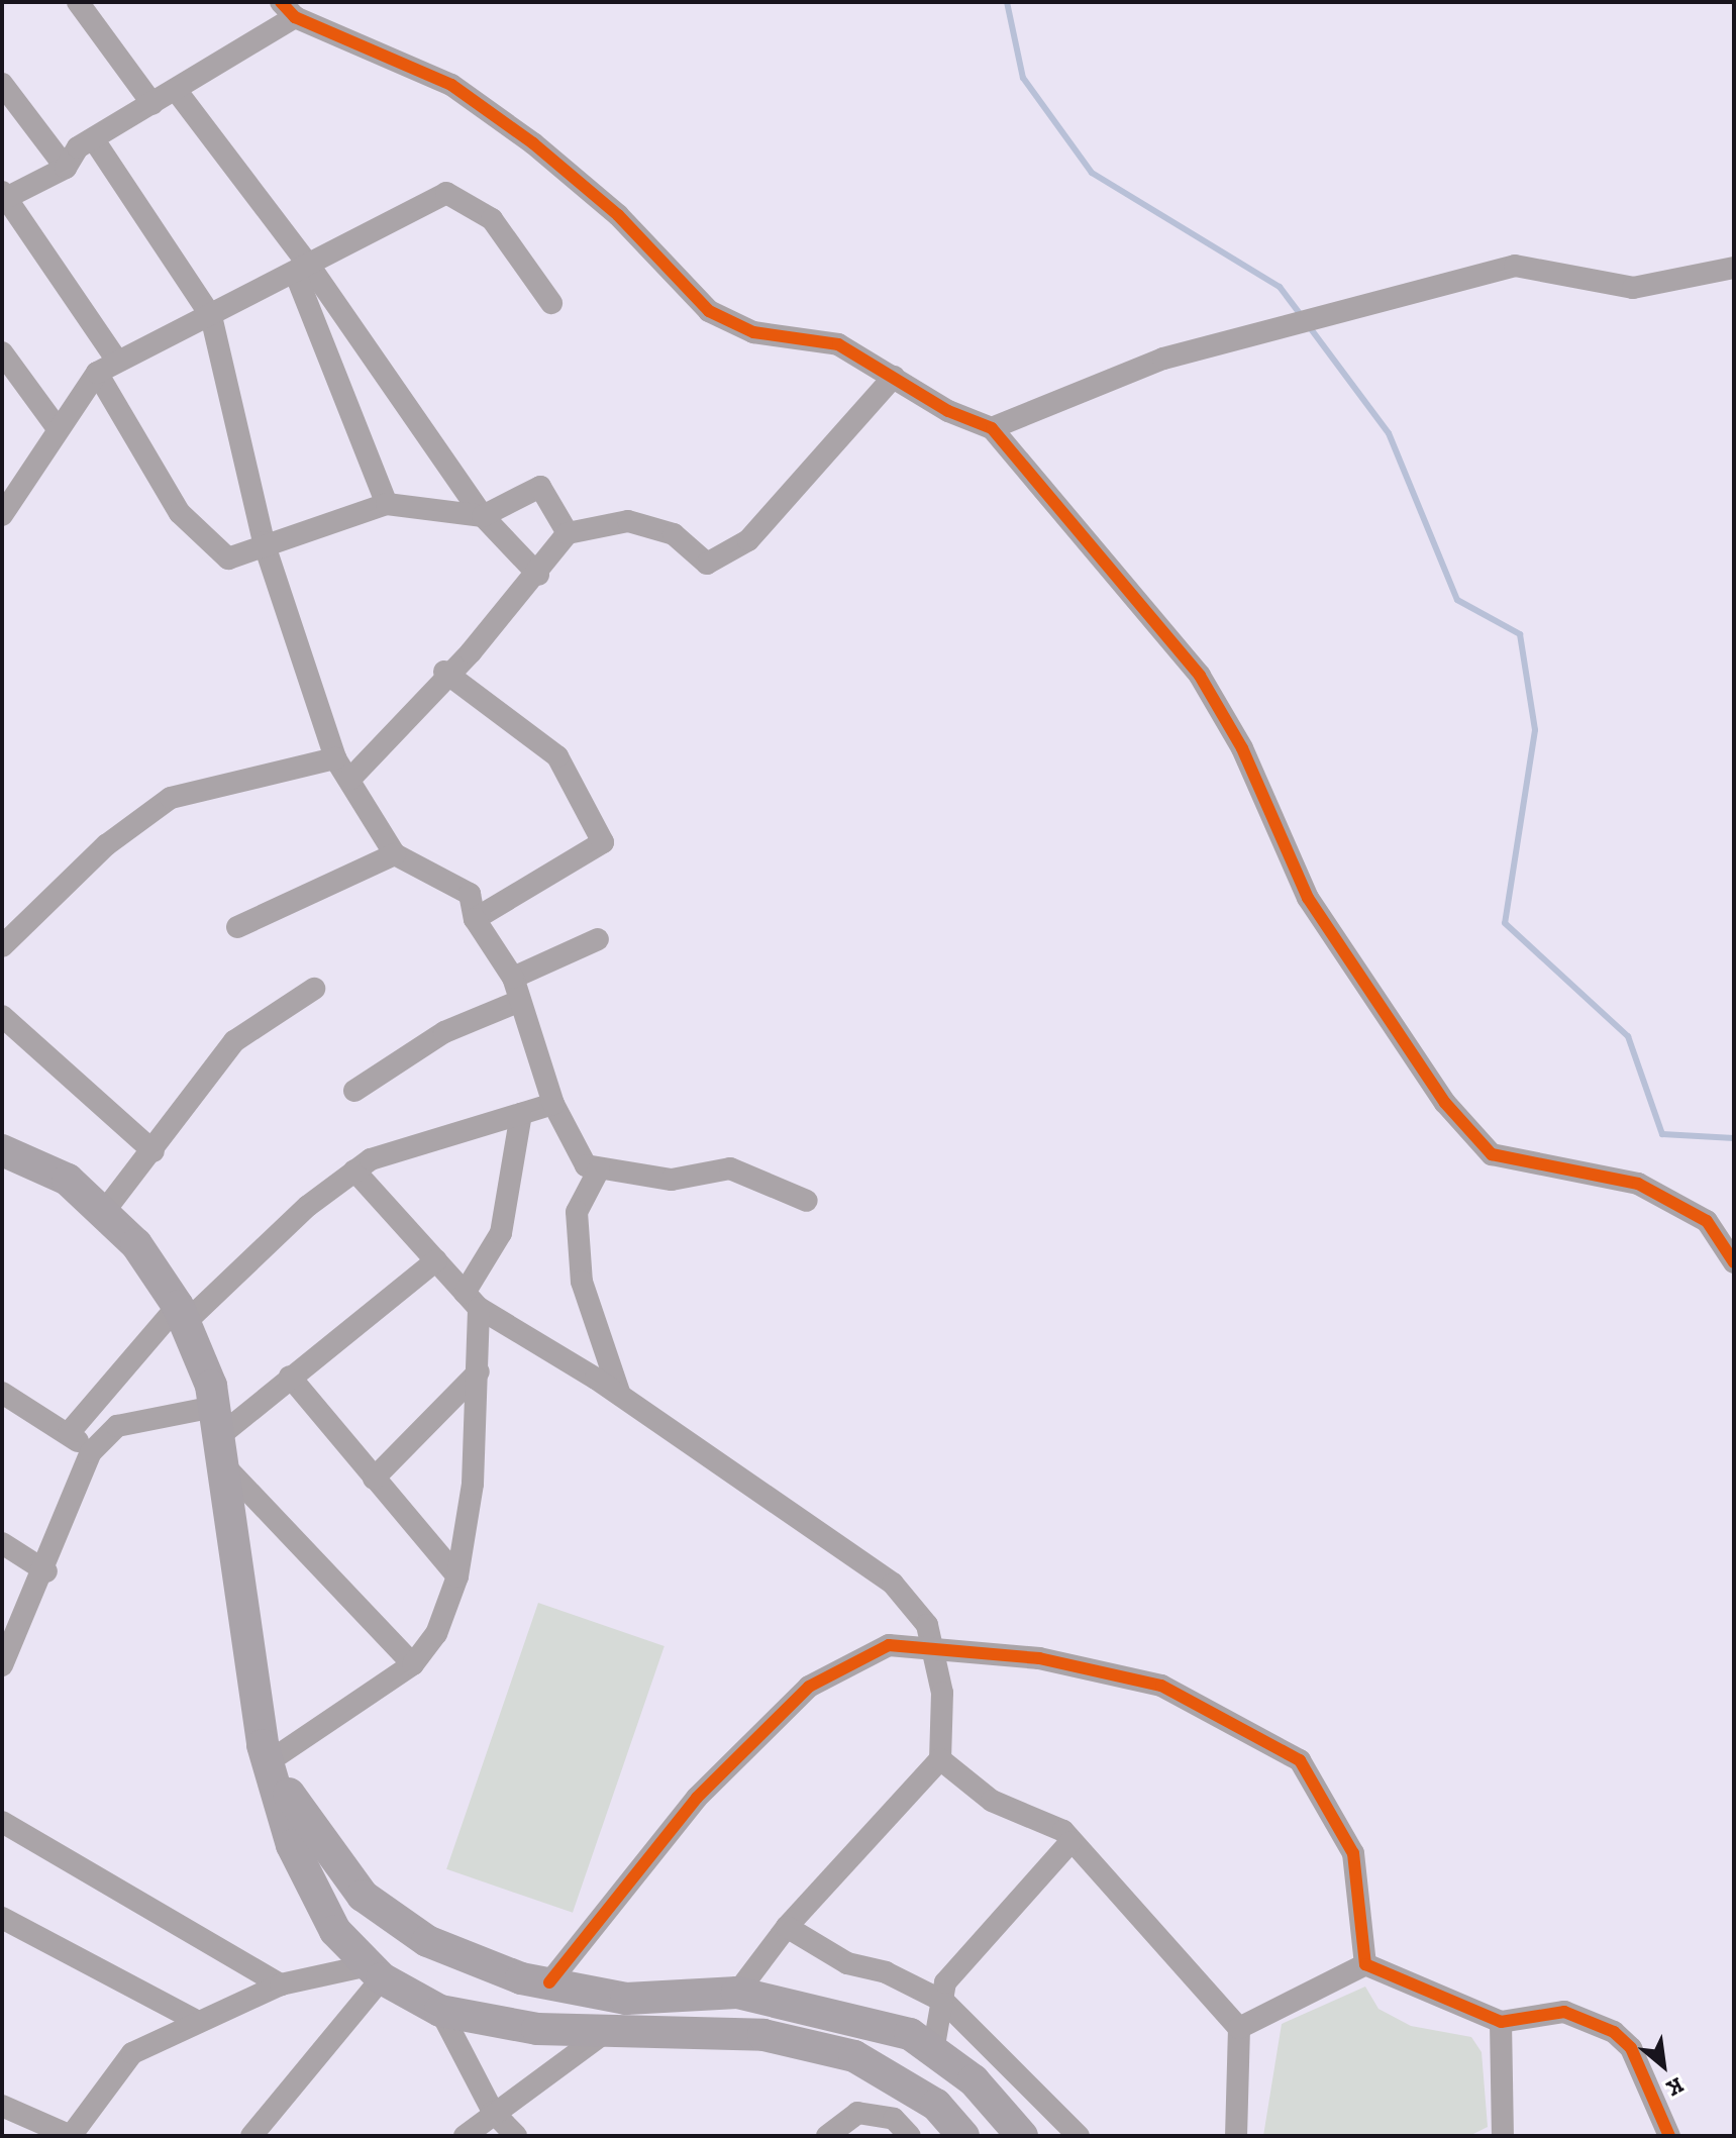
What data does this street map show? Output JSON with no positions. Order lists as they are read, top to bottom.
{
  "north": "bottom right"
}
